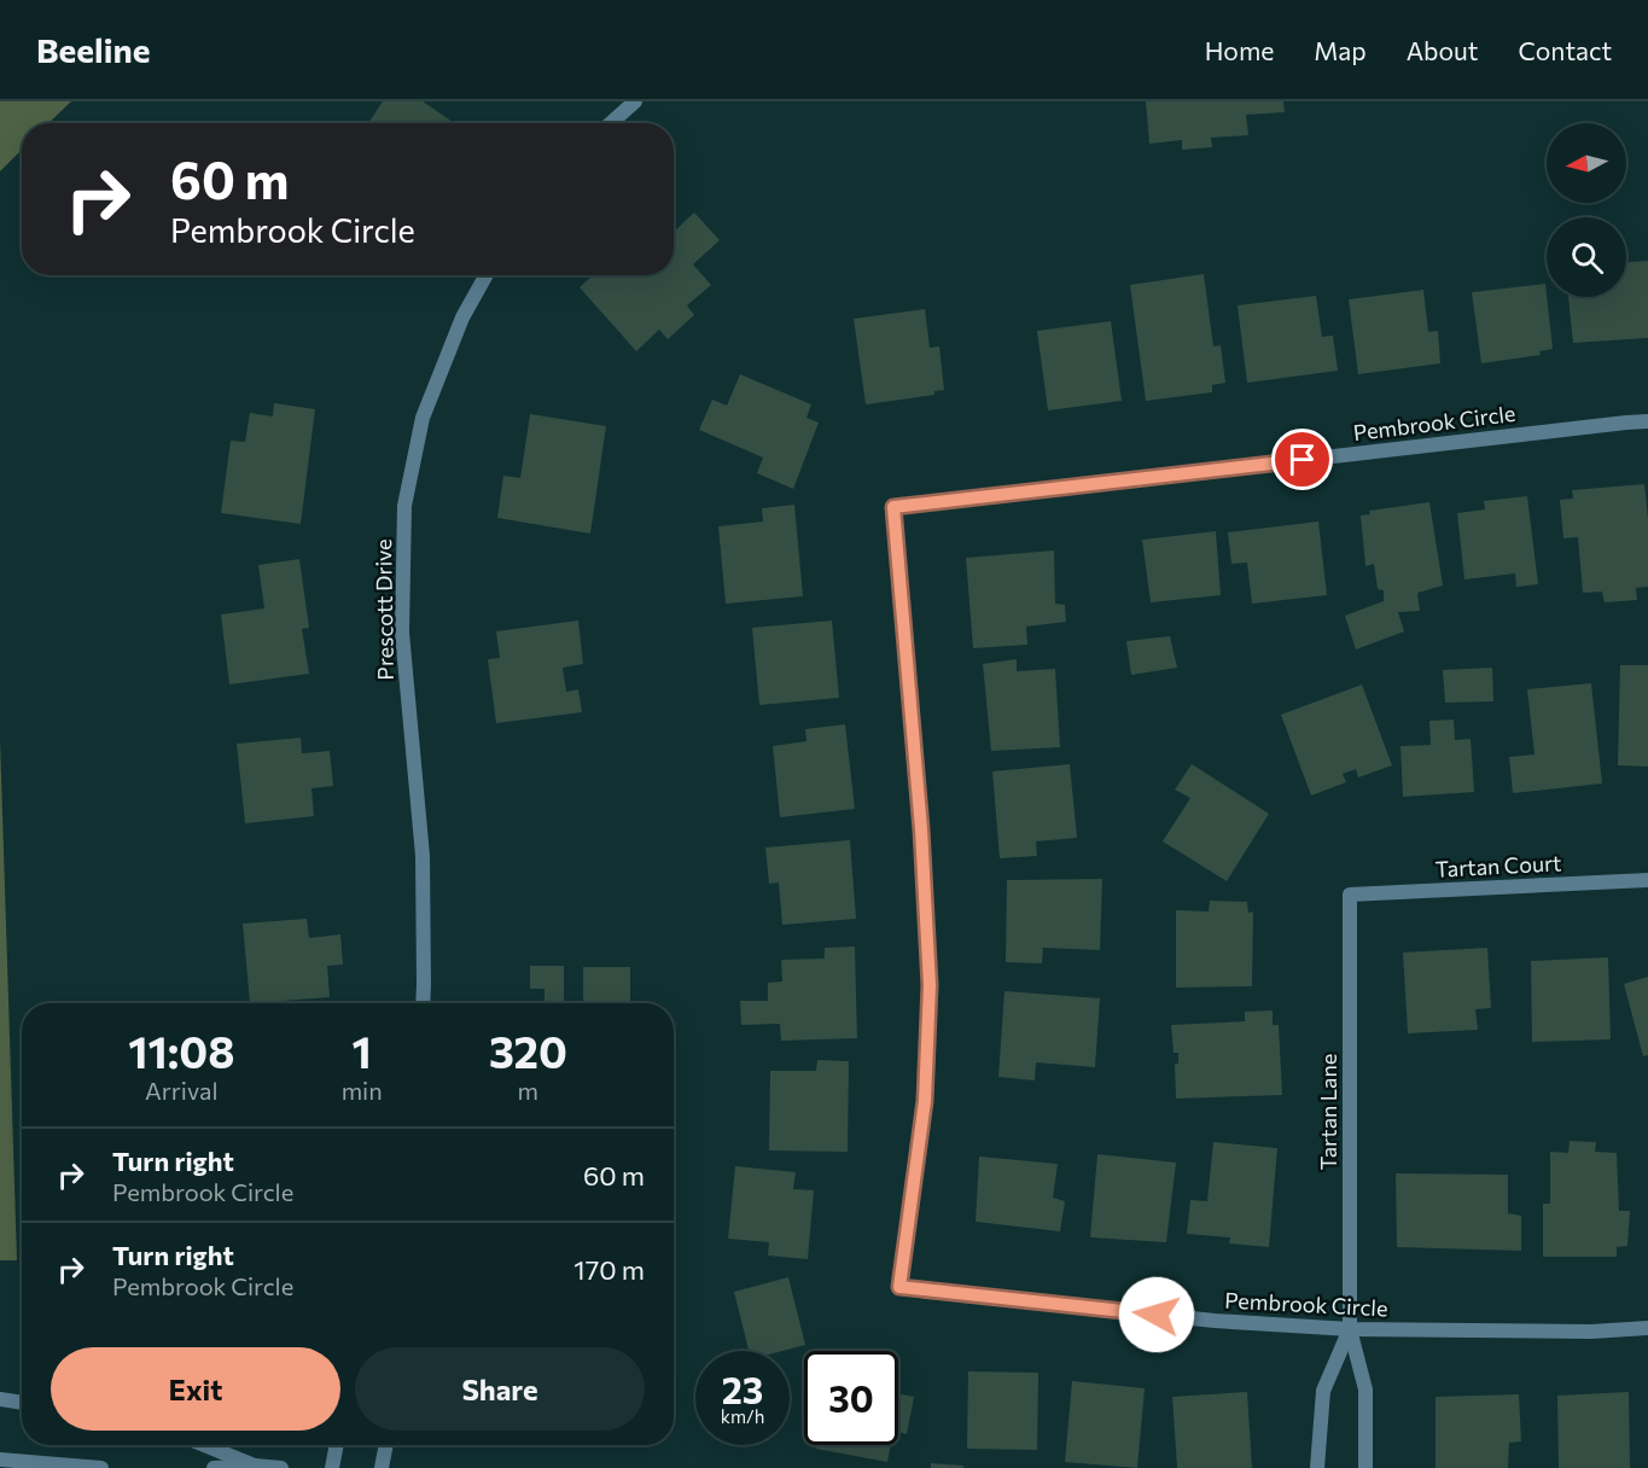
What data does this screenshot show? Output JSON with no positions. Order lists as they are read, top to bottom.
{
  "streets": {
    "street": [
      "Pembrook Circle",
      "Prescott Drive",
      "Tartan Court",
      "Tartan Lane"
    ]
  },
  "crossings": [
    ["Pembrook Circle", "Tartan Lane"],
    ["Tartan Court", "Tartan Lane"]
  ],
  "north": "left",
  "page": {
    "header": "Beeline",
    "nav": [
      "Home",
      "Map",
      "About",
      "Contact"
    ],
    "turn": ["60 m", "Pembrook Circle"],
    "eta": [
      "11:08",
      "Arrival",
      "1",
      "min",
      "320",
      "m"
    ],
    "list": [
      {
        "name": "Turn right",
        "note": "Pembrook Circle",
        "value": "60 m"
      },
      {
        "name": "Turn right",
        "note": "Pembrook Circle",
        "value": "170 m"
      }
    ],
    "buttons": ["Exit", "Share"],
    "speed": "23 km/h",
    "limit": "30"
  }
}
